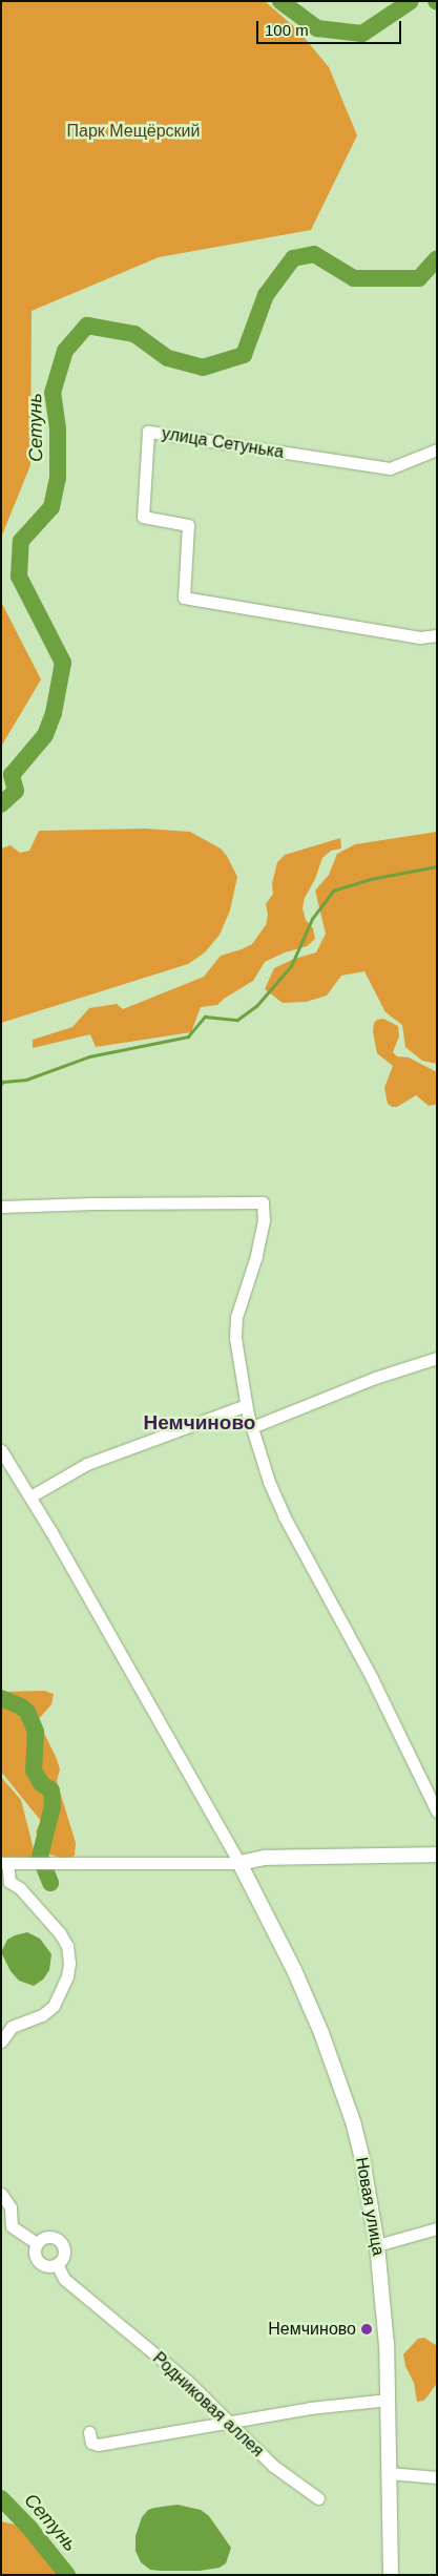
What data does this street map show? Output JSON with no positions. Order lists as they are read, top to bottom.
{
  "streets": {
    "street": ["улица Сетунька", "Новая улица", "Родниковая аллея"]
  },
  "districts": ["Немчиново"],
  "water": ["Сетунь"],
  "parks": ["Парк Мещёрский"],
  "places": ["Немчиново"],
  "scale_bar": "100 m"
}
